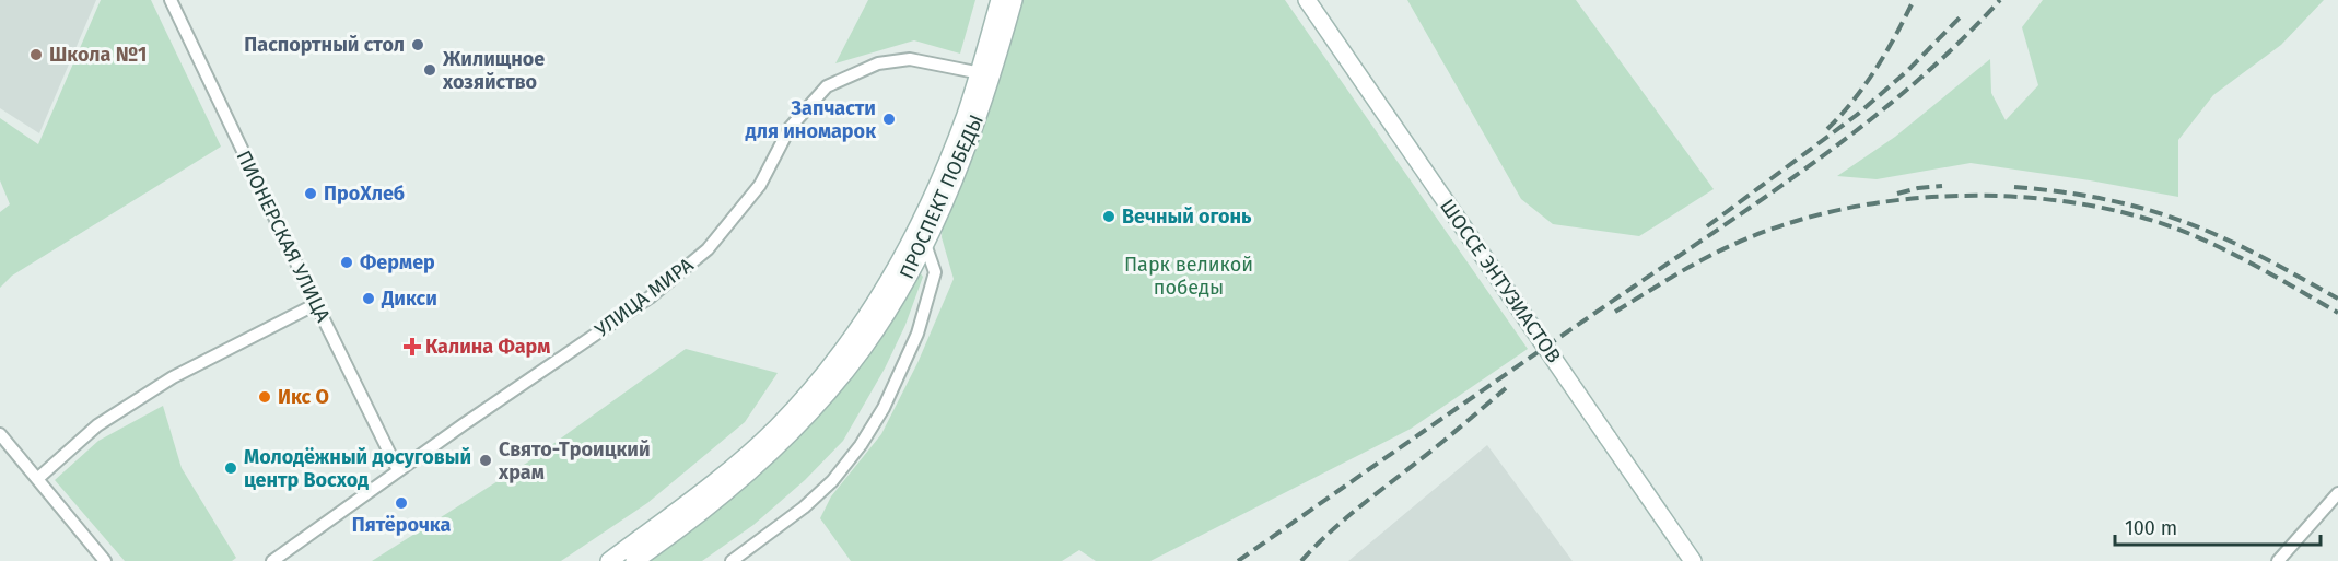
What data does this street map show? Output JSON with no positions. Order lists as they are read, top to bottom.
{
  "streets": {
    "main road": ["ПРОСПЕКТ ПОБЕДЫ", "ШОССЕ ЭНТУЗИАСТОВ"],
    "street": ["ПИОНЕРСКАЯ УЛИЦА", "УЛИЦА МИРА"]
  },
  "crossings": [
    ["ПРОСПЕКТ ПОБЕДЫ", "УЛИЦА МИРА"],
    ["ПИОНЕРСКАЯ УЛИЦА", "УЛИЦА МИРА"]
  ],
  "parks": ["Парк великой победы"],
  "places": {
    "other": [
      "Паспортный стол",
      "Школа №1",
      "Жилищное хозяйство",
      "Запчасти для иномарок",
      "ПроХлеб",
      "Вечный огонь",
      "Фермер",
      "Дикси",
      "Икс О",
      "Свято-Троицкий храм",
      "Молодёжный досуговый центр Восход",
      "Пятёрочка"
    ],
    "health": ["Калина Фарм"]
  },
  "scale_bar": "100 m"
}
